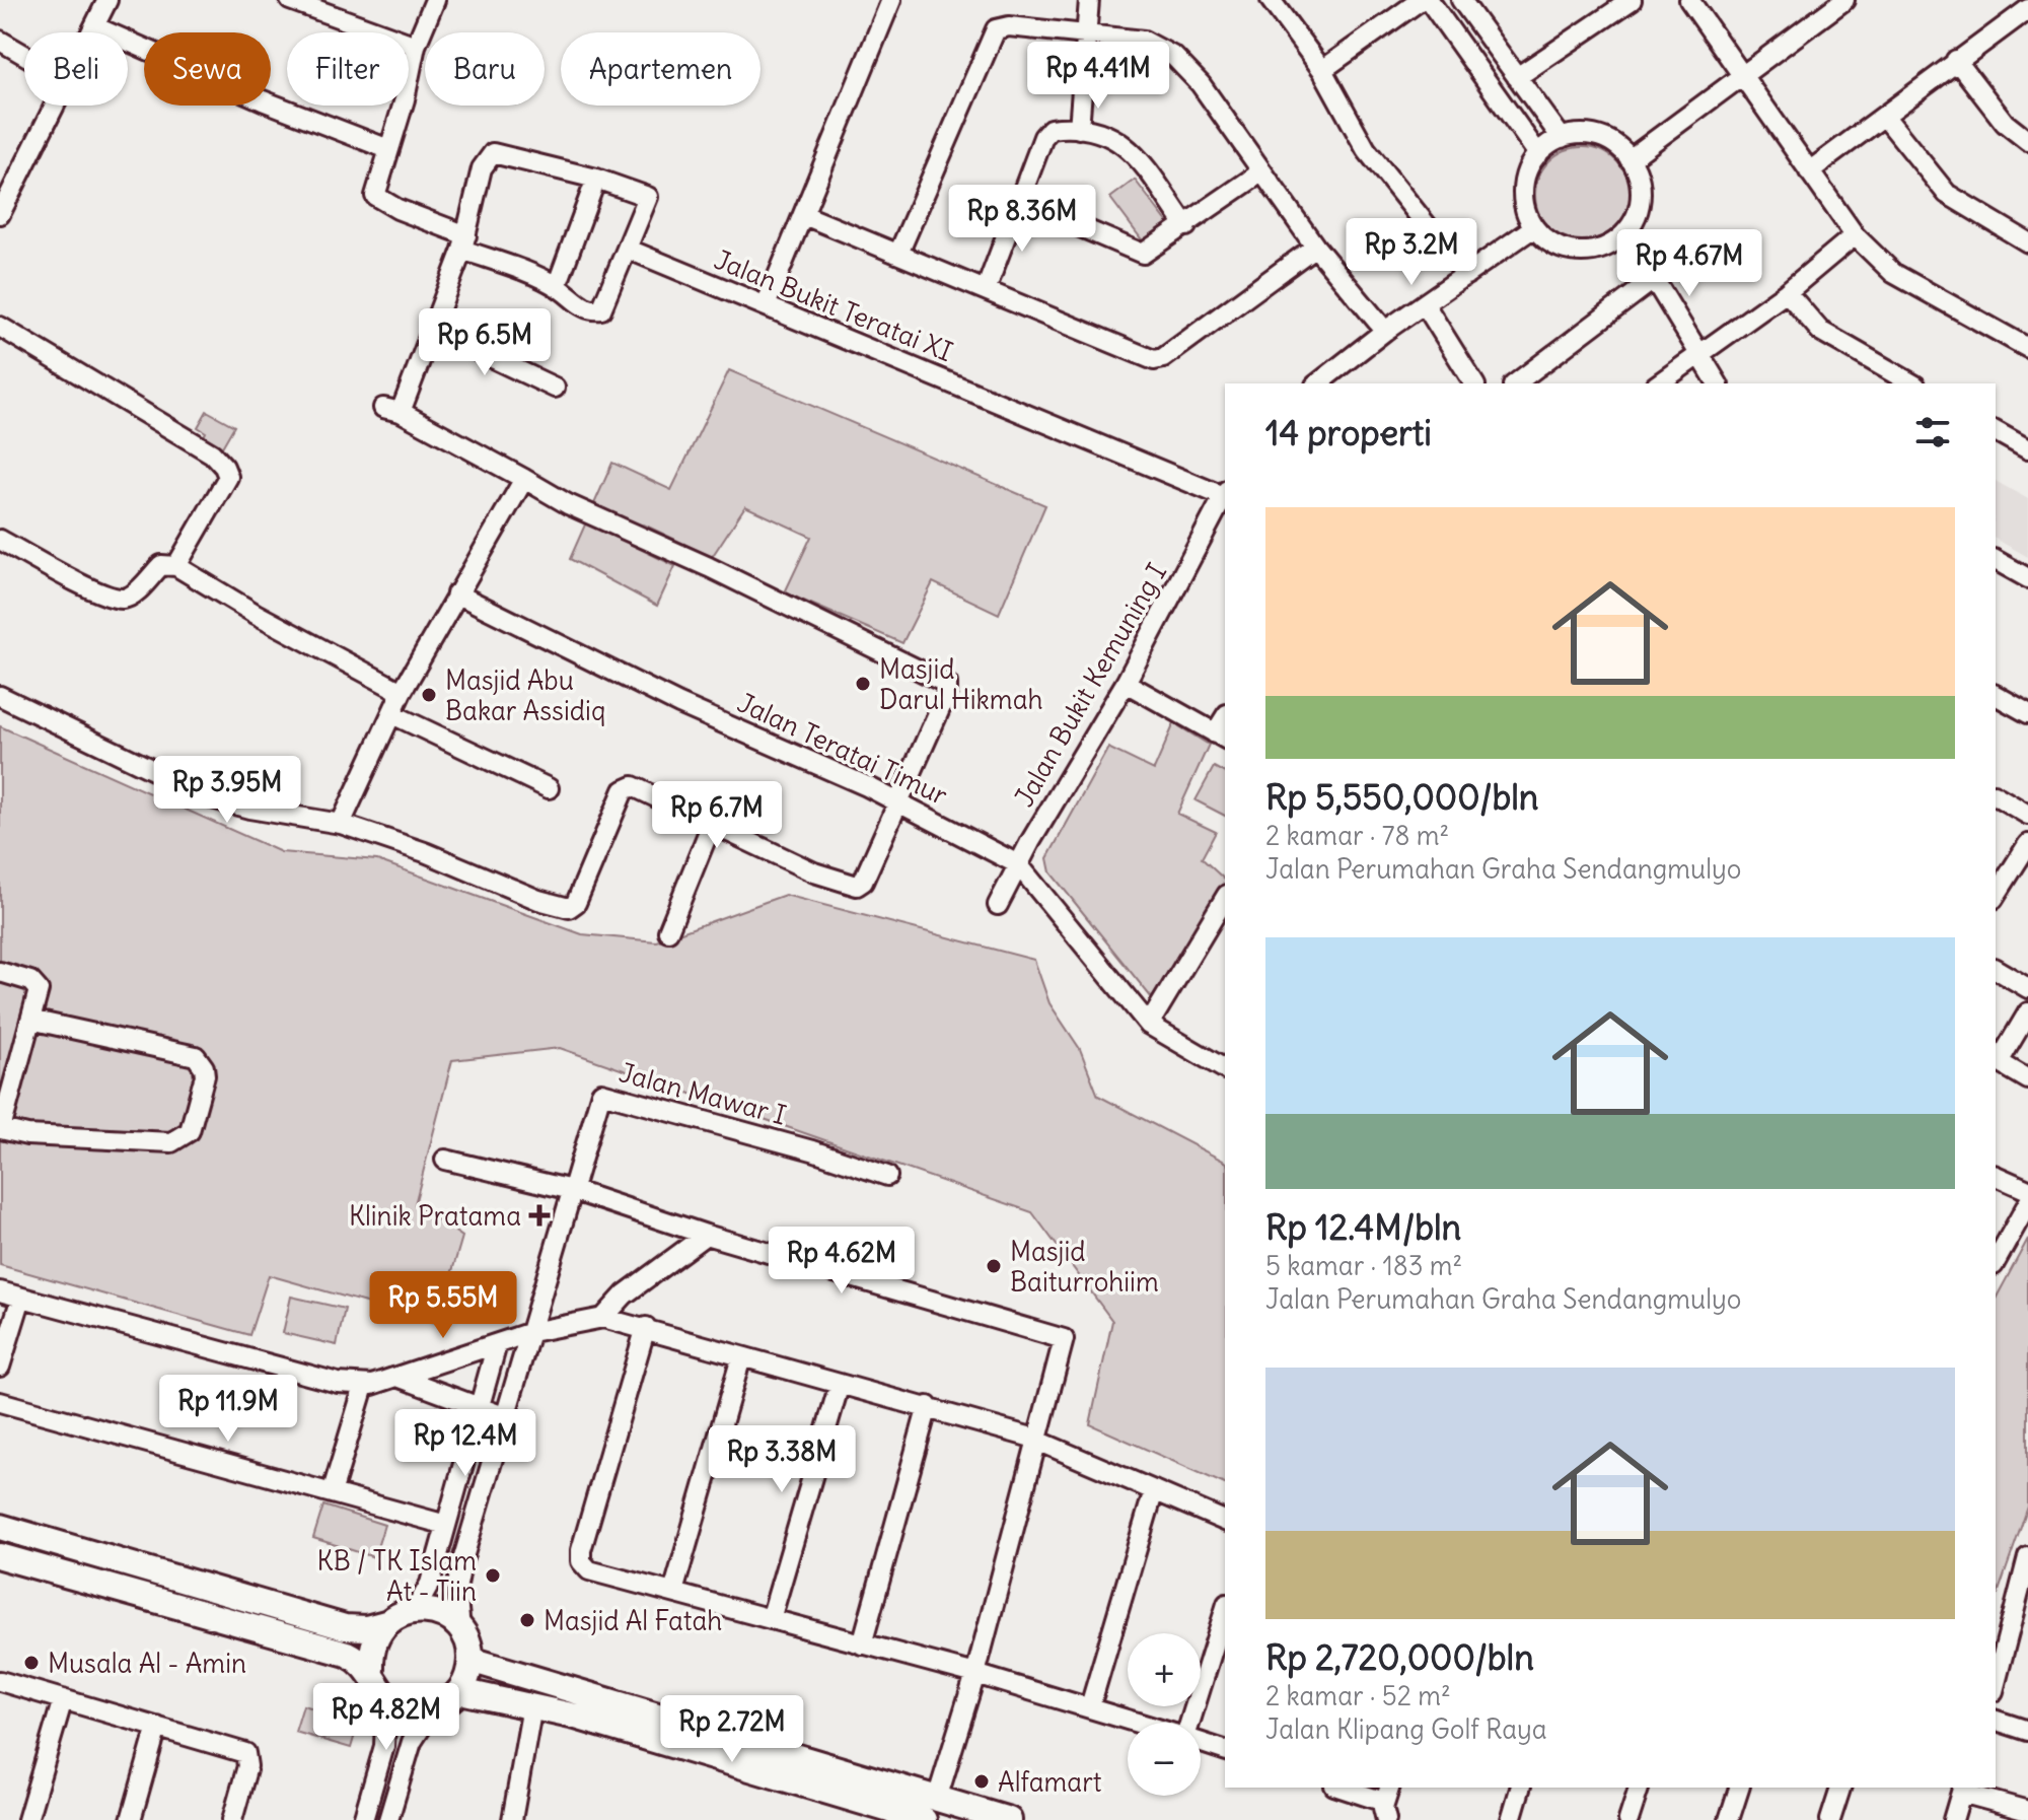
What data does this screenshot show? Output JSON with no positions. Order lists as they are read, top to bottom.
{
  "streets": {
    "street": [
      "Jalan Bukit Teratai XI",
      "Jalan Bukit Kemuning I",
      "Jalan Teratai Timur",
      "Jalan Mawar I"
    ]
  },
  "crossings": [
    ["Jalan Bukit Teratai XI", "Jalan Bukit Kemuning I"],
    ["Jalan Bukit Kemuning I", "Jalan Teratai Timur"]
  ],
  "places": {
    "other": [
      "Masjid Darul Hikmah",
      "Masjid Abu Bakar Assidiq",
      "Masjid Baiturrohiim",
      "KB / TK Islam At - Tiin",
      "Masjid Al Fatah",
      "Musala Al - Amin",
      "Alfamart"
    ],
    "health": ["Klinik Pratama"]
  },
  "page": {
    "chip": [
      "Beli",
      "Sewa",
      "Filter",
      "Baru",
      "Apartemen"
    ],
    "price": [
      "Rp 4.41M",
      "Rp 8.36M",
      "Rp 3.2M",
      "Rp 4.67M",
      "Rp 6.5M",
      "Rp 3.95M",
      "Rp 6.7M",
      "Rp 4.62M",
      "Rp 5.55M",
      "Rp 11.9M",
      "Rp 12.4M",
      "Rp 3.38M",
      "Rp 4.82M",
      "Rp 2.72M"
    ],
    "heading": "14 properti",
    "list": [
      {
        "name": "Rp 5,550,000/bln",
        "note": "2 kamar · 78 m² · Jalan Perumahan Graha Sendangmulyo"
      },
      {
        "name": "Rp 12.4M/bln",
        "note": "5 kamar · 183 m² · Jalan Perumahan Graha Sendangmulyo"
      },
      {
        "name": "Rp 2,720,000/bln",
        "note": "2 kamar · 52 m² · Jalan Klipang Golf Raya"
      }
    ],
    "map_buttons": ["+", "−"]
  }
}
